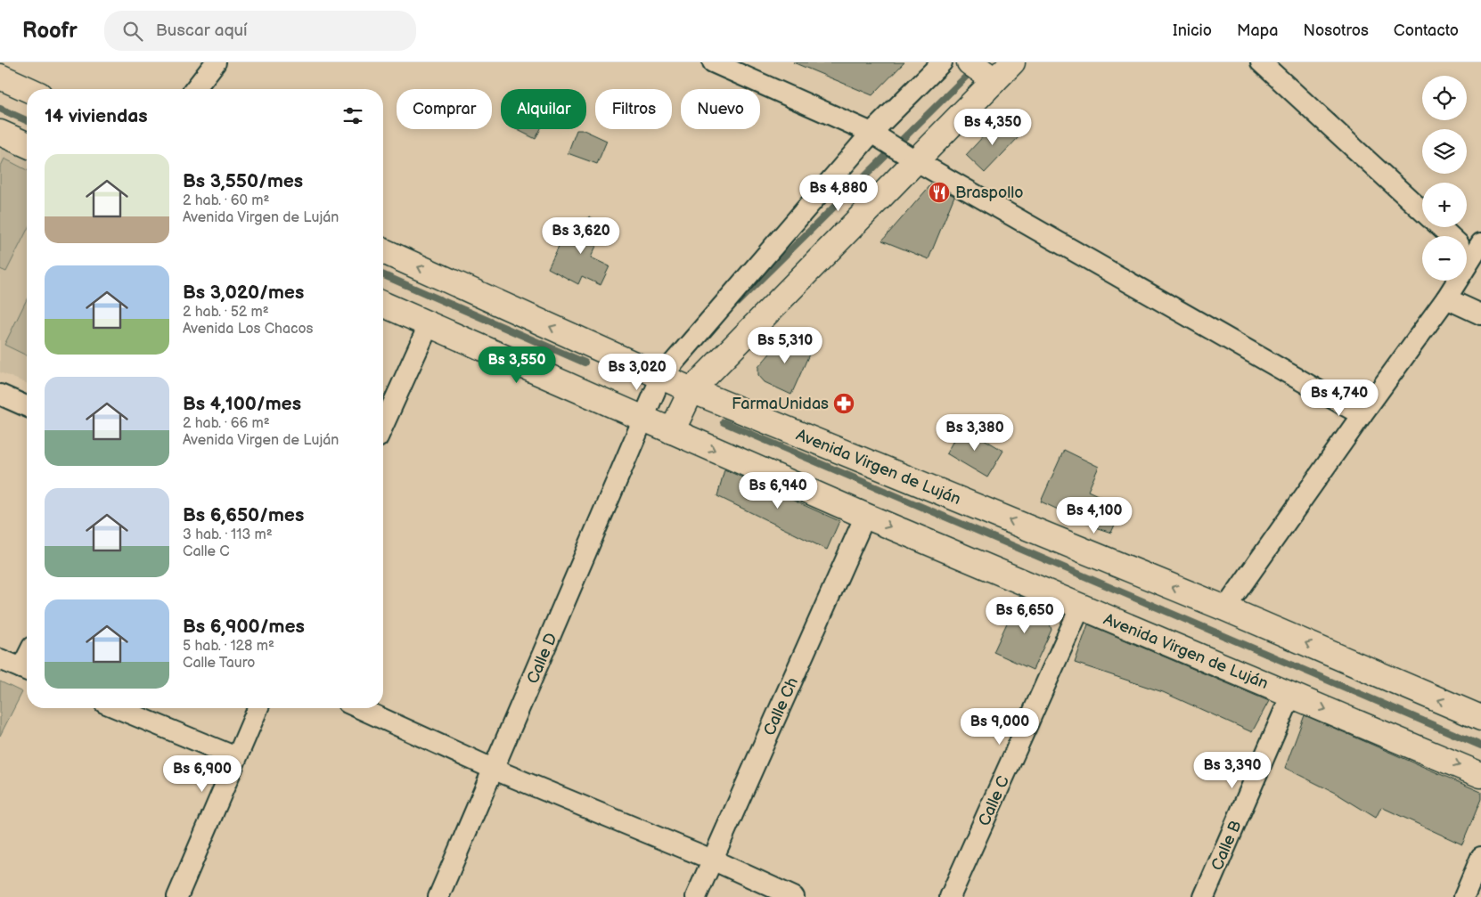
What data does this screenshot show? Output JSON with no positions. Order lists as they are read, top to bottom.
{
  "streets": {
    "main road": ["Avenida Virgen de Luján"],
    "street": [
      "Calle D",
      "Calle Ch",
      "Calle C",
      "Calle B"
    ]
  },
  "crossings": [
    ["Avenida Virgen de Luján", "Calle D"],
    ["Avenida Virgen de Luján", "Calle Ch"],
    ["Avenida Virgen de Luján", "Calle C"],
    ["Avenida Virgen de Luján", "Calle B"]
  ],
  "places": {
    "restaurant": ["Braspollo"],
    "pharmacy": ["FarmaUnidas"]
  },
  "page": {
    "header": "Roofr",
    "search": "Buscar aquí",
    "nav": [
      "Inicio",
      "Mapa",
      "Nosotros",
      "Contacto"
    ],
    "map_buttons": ["+", "−"],
    "chip": [
      "Comprar",
      "Alquilar",
      "Filtros",
      "Nuevo"
    ],
    "heading": "14 viviendas",
    "price": [
      "Bs 4,350",
      "Bs 4,880",
      "Bs 3,620",
      "Bs 5,310",
      "Bs 3,550",
      "Bs 3,020",
      "Bs 4,740",
      "Bs 3,380",
      "Bs 6,940",
      "Bs 4,100",
      "Bs 6,650",
      "Bs 9,000",
      "Bs 3,390",
      "Bs 6,900"
    ],
    "list": [
      {
        "name": "Bs 3,550/mes",
        "note": "2 hab. · 60 m² · Avenida Virgen de Luján"
      },
      {
        "name": "Bs 3,020/mes",
        "note": "2 hab. · 52 m² · Avenida Los Chacos"
      },
      {
        "name": "Bs 4,100/mes",
        "note": "2 hab. · 66 m² · Avenida Virgen de Luján"
      },
      {
        "name": "Bs 6,650/mes",
        "note": "3 hab. · 113 m² · Calle C"
      },
      {
        "name": "Bs 6,900/mes",
        "note": "5 hab. · 128 m² · Calle Tauro"
      }
    ]
  }
}
